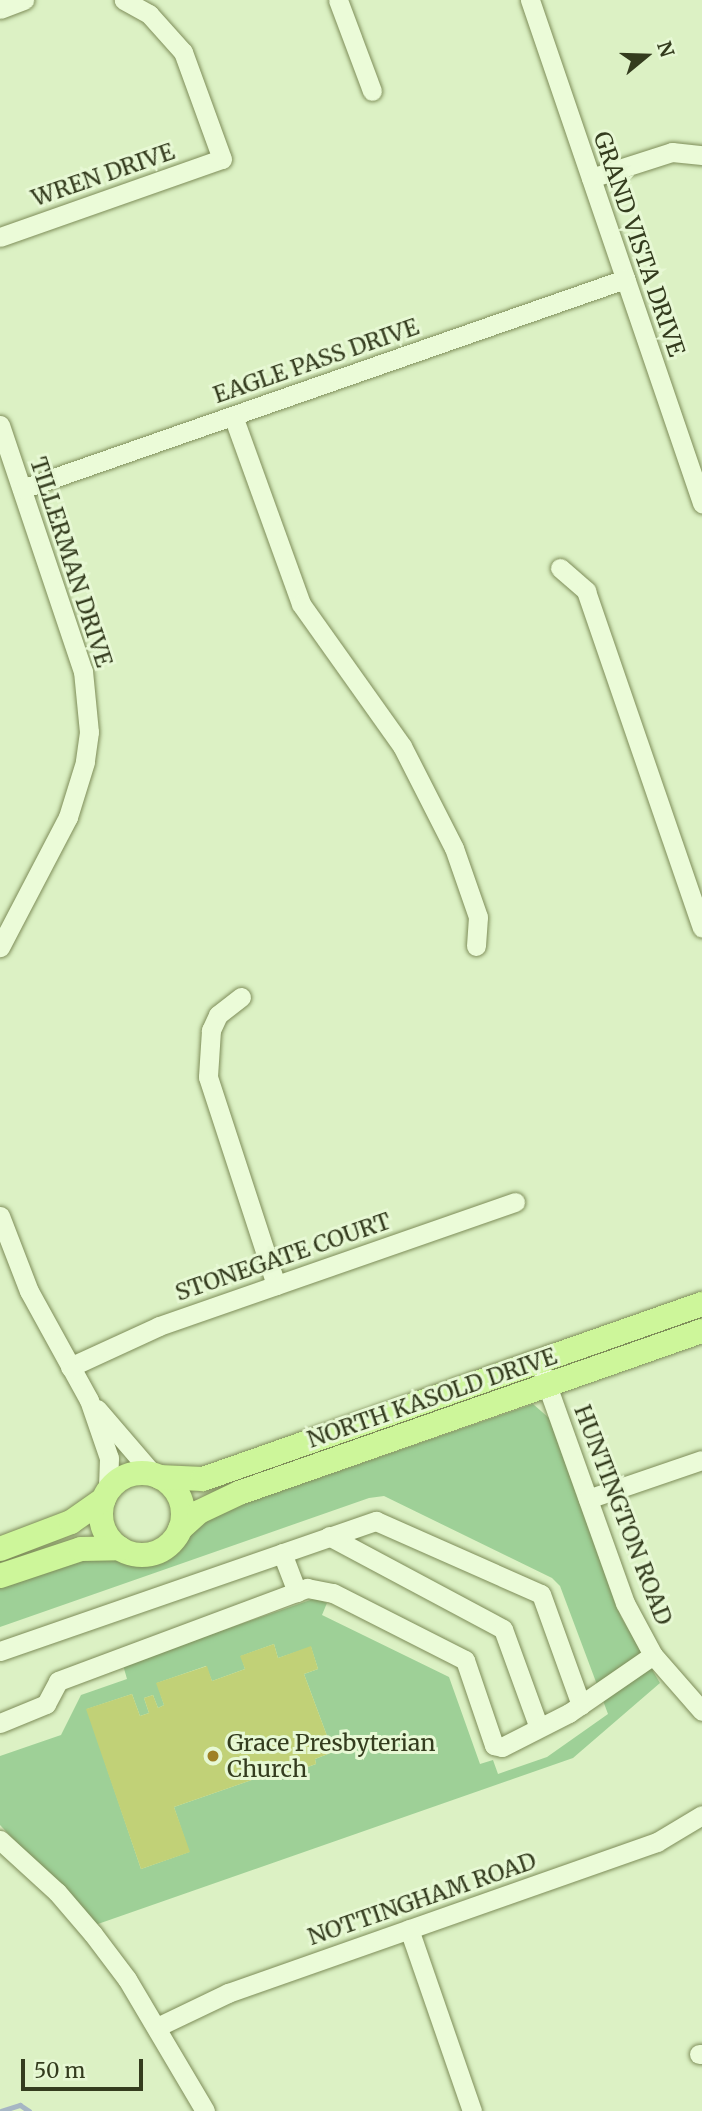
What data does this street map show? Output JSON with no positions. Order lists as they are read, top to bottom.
{
  "streets": {
    "main road": ["NORTH KASOLD DRIVE"],
    "street": [
      "WREN DRIVE",
      "GRAND VISTA DRIVE",
      "EAGLE PASS DRIVE",
      "TILLERMAN DRIVE",
      "STONEGATE COURT",
      "HUNTINGTON ROAD",
      "NOTTINGHAM ROAD"
    ]
  },
  "crossings": [
    ["GRAND VISTA DRIVE", "EAGLE PASS DRIVE"],
    ["EAGLE PASS DRIVE", "TILLERMAN DRIVE"],
    ["NORTH KASOLD DRIVE", "HUNTINGTON ROAD"]
  ],
  "places": ["Grace Presbyterian Church"],
  "scale_bar": "50 m",
  "north": "right"
}
